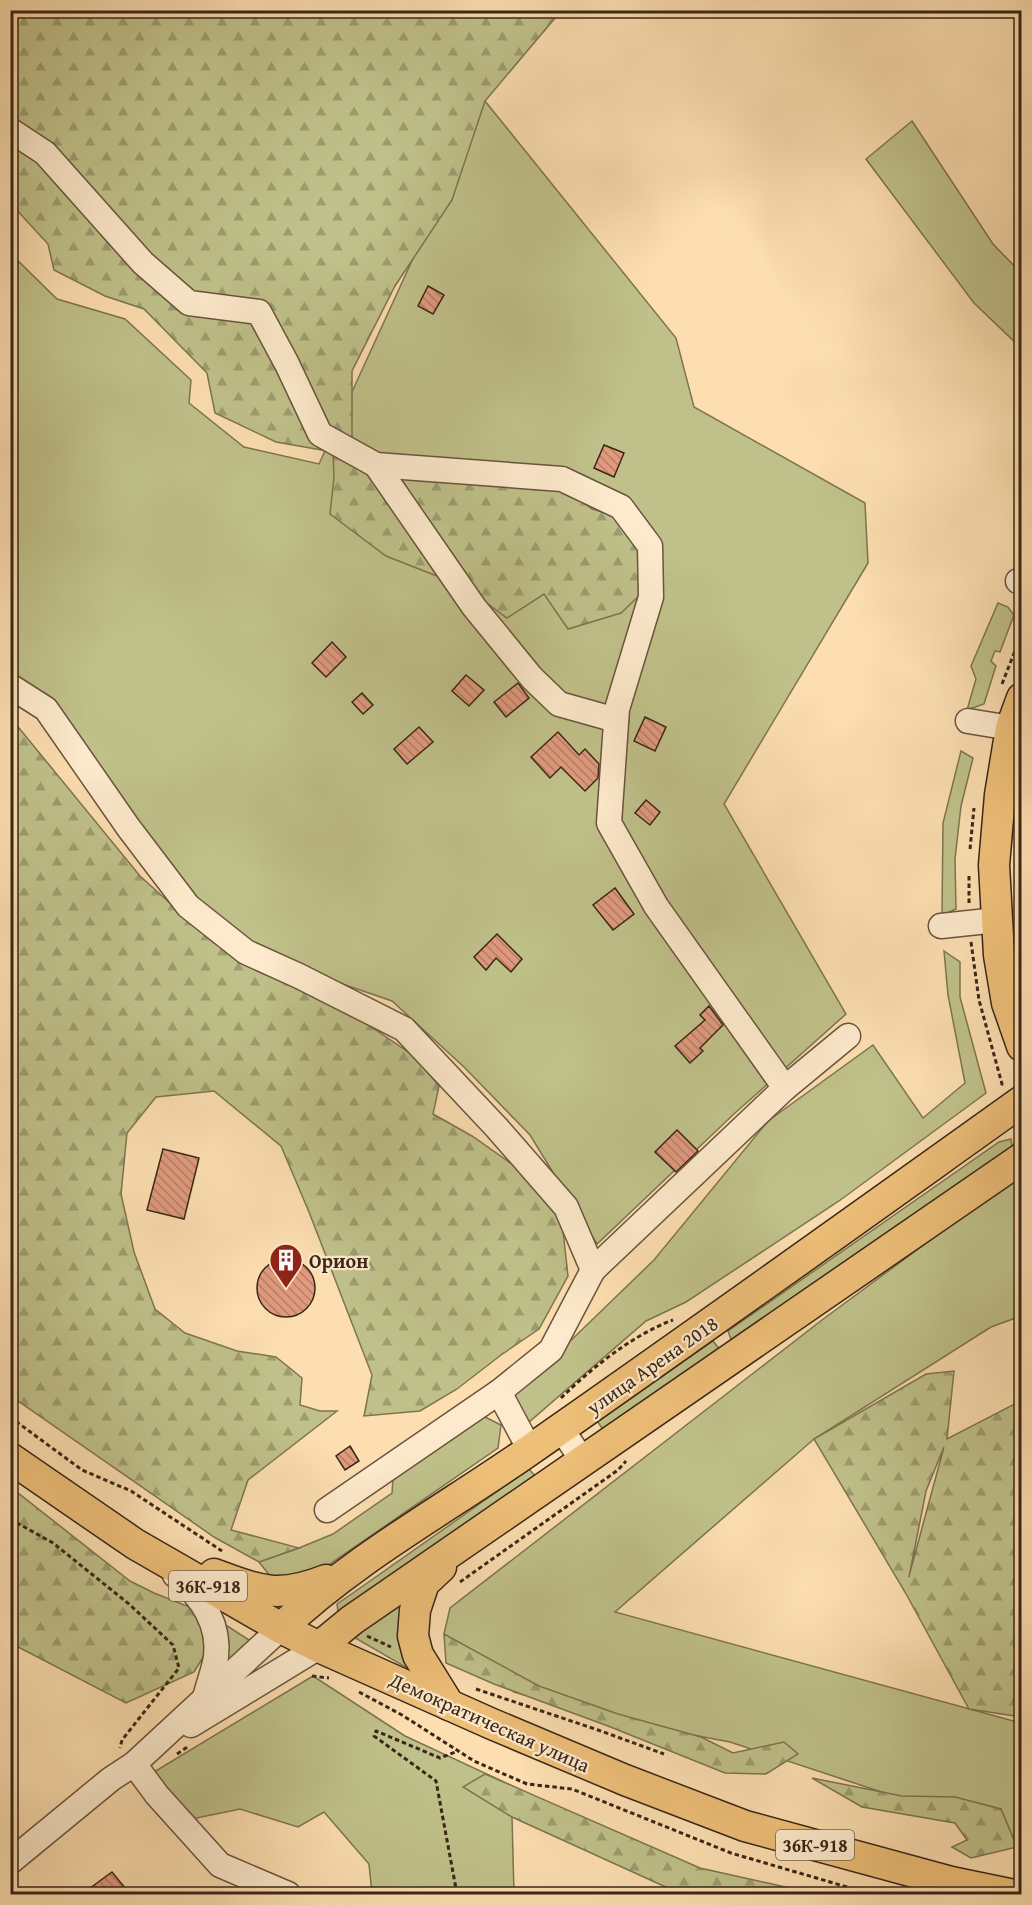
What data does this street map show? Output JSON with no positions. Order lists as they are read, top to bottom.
{
  "streets": {
    "main road": ["улица Арена 2018", "36К-918", "Демократическая улица"]
  },
  "crossings": [
    ["улица Арена 2018", "Демократическая улица"]
  ],
  "places": {
    "building": ["Орион"]
  }
}
